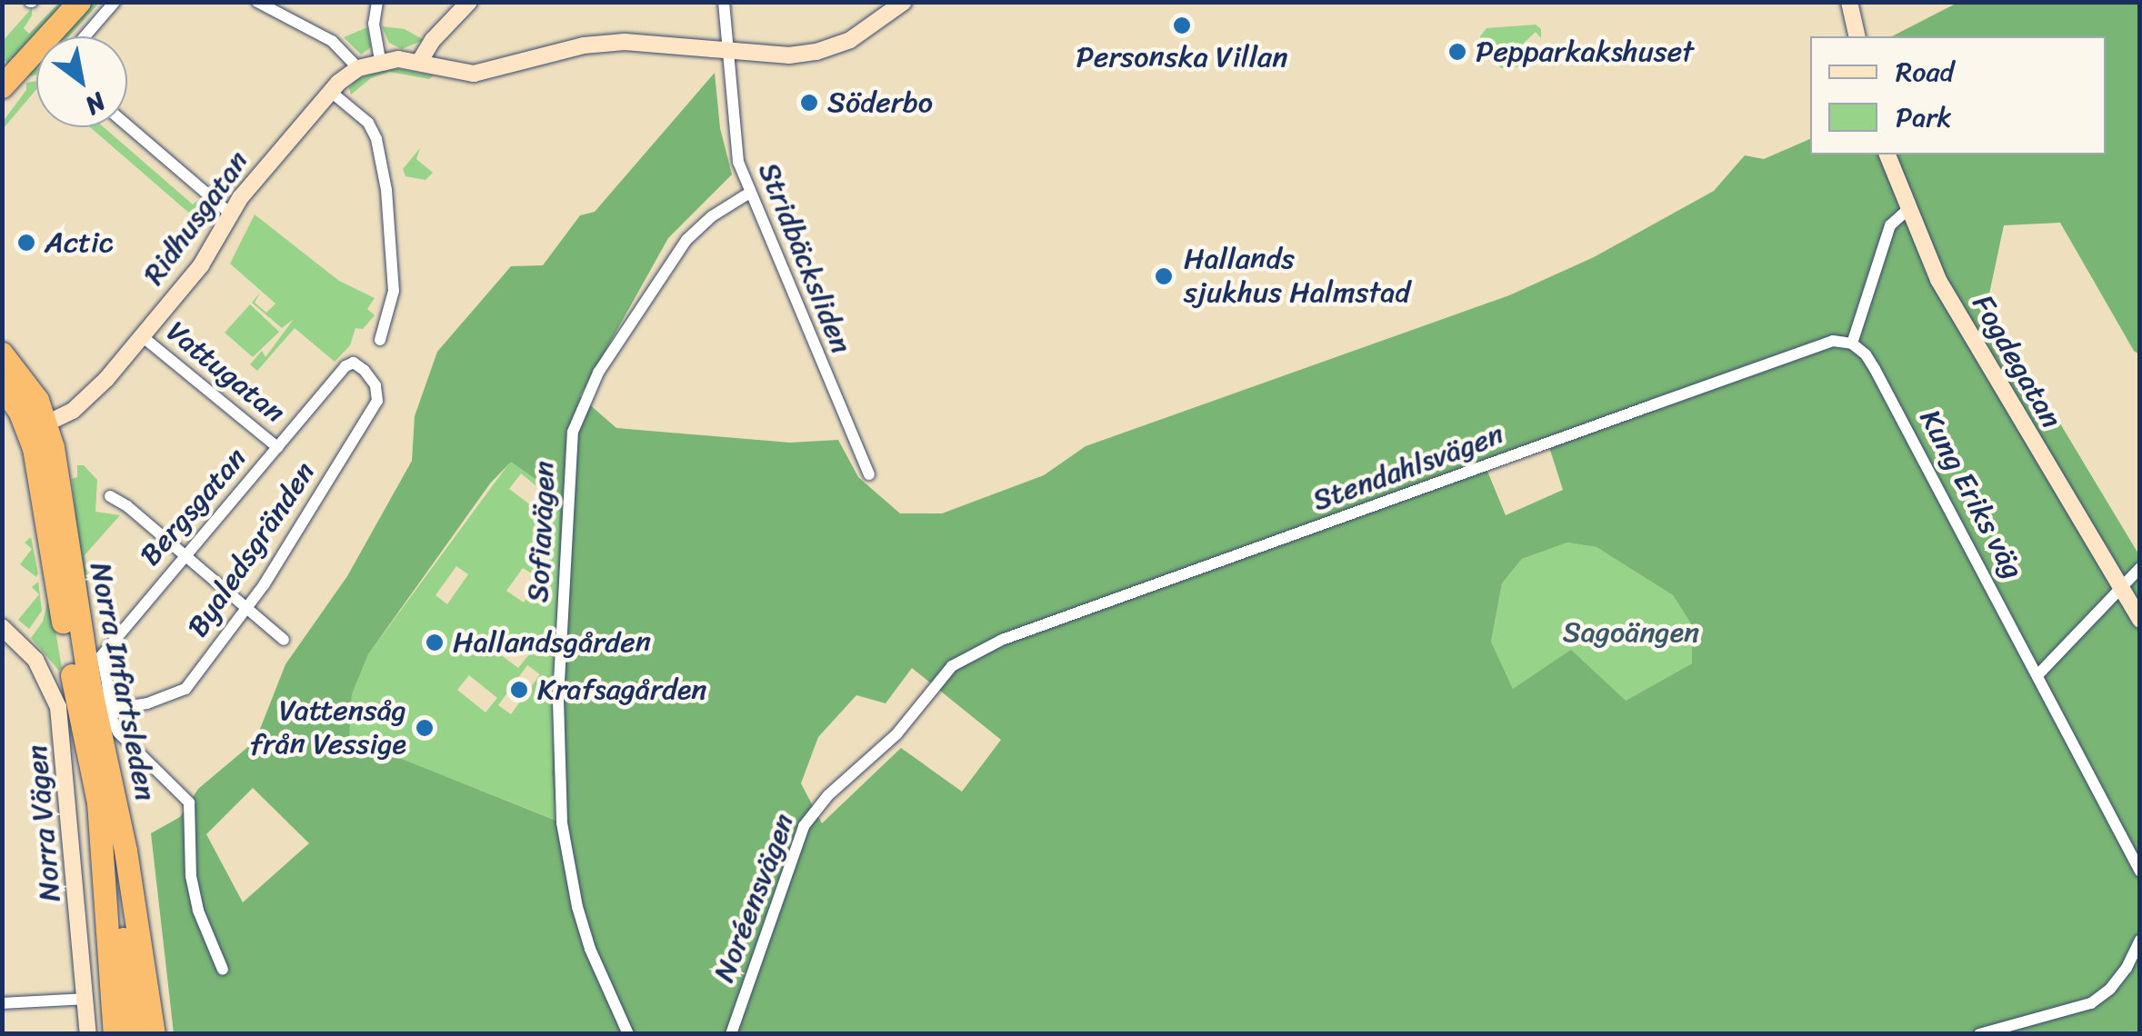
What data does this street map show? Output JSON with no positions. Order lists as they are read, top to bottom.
{
  "streets": {
    "highway": ["Norra Infartsleden"],
    "street": [
      "Ridhusgatan",
      "Stridbäcksliden",
      "Fogdegatan",
      "Vattugatan",
      "Stendahlsvägen",
      "Kung Eriks väg",
      "Bergsgatan",
      "Sofiavägen",
      "Byaledsgränden",
      "Norra Vägen",
      "Noréensvägen"
    ]
  },
  "crossings": [
    ["Ridhusgatan", "Stridbäcksliden"],
    ["Ridhusgatan", "Vattugatan"],
    ["Ridhusgatan", "Norra Infartsleden"],
    ["Stridbäcksliden", "Sofiavägen"],
    ["Vattugatan", "Bergsgatan"],
    ["Stendahlsvägen", "Kung Eriks väg"],
    ["Stendahlsvägen", "Noréensvägen"],
    ["Bergsgatan", "Byaledsgränden"]
  ],
  "parks": ["Sagoängen"],
  "places": [
    "Personska Villan",
    "Pepparkakshuset",
    "Söderbo",
    "Actic",
    "Hallands sjukhus Halmstad",
    "Hallandsgården",
    "Krafsagården",
    "Vattensåg från Vessige"
  ],
  "legend": ["Road", "Park"],
  "north": "bottom right"
}
